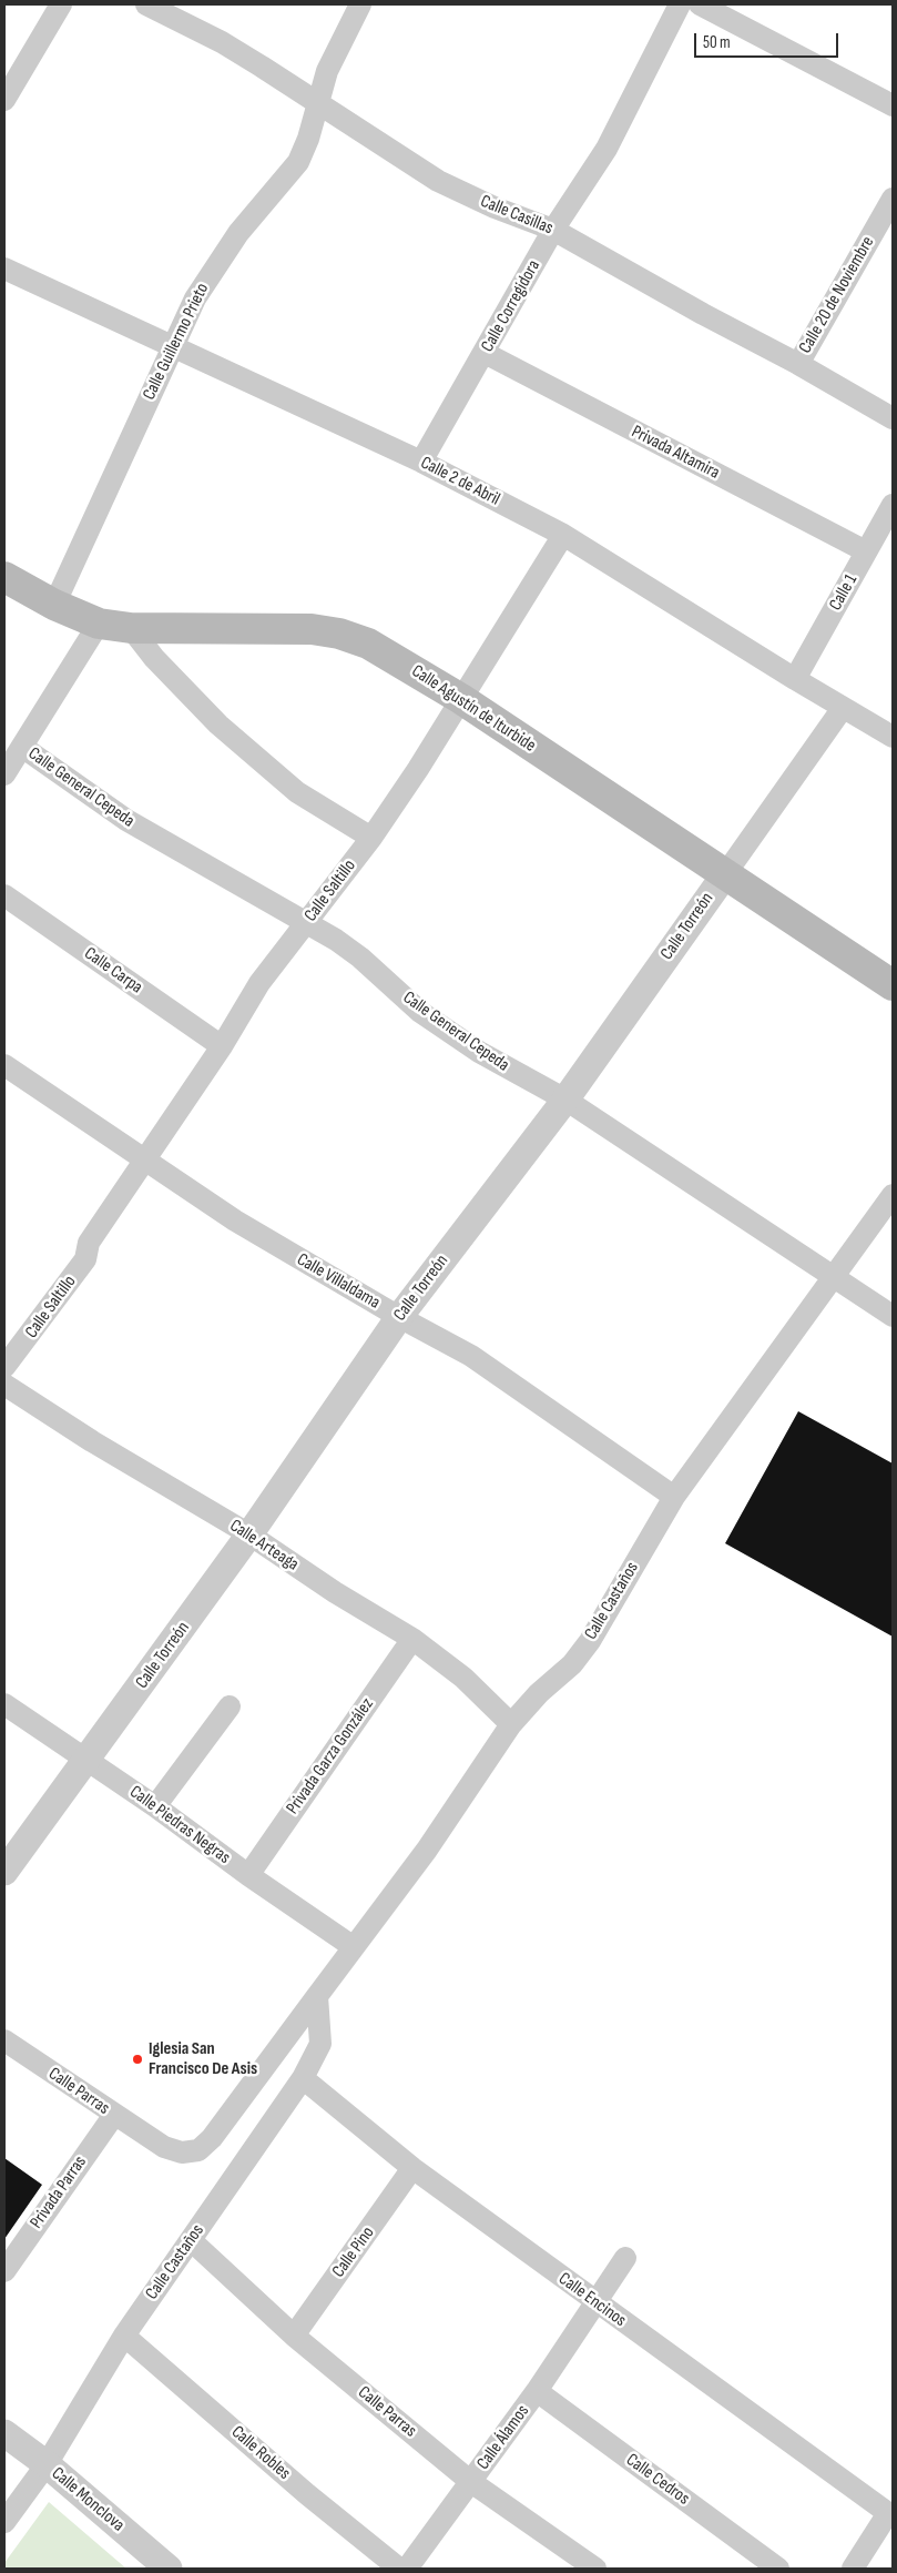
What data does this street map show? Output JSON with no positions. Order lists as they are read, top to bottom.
{
  "streets": {
    "main road": ["Calle Agustín de Iturbide"],
    "street": [
      "Calle Casillas",
      "Calle 20 de Noviembre",
      "Calle Corregidora",
      "Calle Guillermo Prieto",
      "Privada Altamira",
      "Calle 2 de Abril",
      "Calle 1",
      "Calle General Cepeda",
      "Calle Saltillo",
      "Calle Torreón",
      "Calle Carpa",
      "Calle Villaldama",
      "Calle Arteaga",
      "Calle Castaños",
      "Privada Garza González",
      "Calle Piedras Negras",
      "Calle Parras",
      "Privada Parras",
      "Calle Pino",
      "Calle Encinos",
      "Calle Álamos",
      "Calle Robles",
      "Calle Cedros",
      "Calle Monclova"
    ]
  },
  "crossings": [
    ["Calle Casillas", "Calle 20 de Noviembre"],
    ["Calle Casillas", "Calle Corregidora"],
    ["Calle Casillas", "Calle Guillermo Prieto"],
    ["Calle Corregidora", "Privada Altamira"],
    ["Calle Corregidora", "Calle 2 de Abril"],
    ["Calle Guillermo Prieto", "Calle 2 de Abril"],
    ["Calle Guillermo Prieto", "Calle Agustín de Iturbide"],
    ["Privada Altamira", "Calle 1"],
    ["Calle 2 de Abril", "Calle 1"],
    ["Calle 2 de Abril", "Calle Saltillo"],
    ["Calle 2 de Abril", "Calle Torreón"],
    ["Calle Agustín de Iturbide", "Calle Saltillo"],
    ["Calle Agustín de Iturbide", "Calle Torreón"],
    ["Calle General Cepeda", "Calle Saltillo"],
    ["Calle General Cepeda", "Calle Torreón"],
    ["Calle General Cepeda", "Calle Castaños"],
    ["Calle Saltillo", "Calle Carpa"],
    ["Calle Saltillo", "Calle Villaldama"],
    ["Calle Torreón", "Calle Villaldama"],
    ["Calle Torreón", "Calle Arteaga"],
    ["Calle Torreón", "Calle Piedras Negras"],
    ["Calle Villaldama", "Calle Castaños"],
    ["Calle Arteaga", "Calle Castaños"],
    ["Calle Arteaga", "Privada Garza González"],
    ["Calle Castaños", "Calle Piedras Negras"],
    ["Calle Castaños", "Calle Parras"],
    ["Calle Castaños", "Calle Encinos"],
    ["Calle Castaños", "Calle Robles"],
    ["Calle Castaños", "Calle Monclova"],
    ["Privada Garza González", "Calle Piedras Negras"],
    ["Calle Parras", "Privada Parras"],
    ["Calle Parras", "Calle Pino"],
    ["Calle Parras", "Calle Álamos"],
    ["Calle Pino", "Calle Encinos"],
    ["Calle Encinos", "Calle Álamos"],
    ["Calle Álamos", "Calle Cedros"]
  ],
  "places": ["Iglesia San Francisco De Asis"],
  "scale_bar": "50 m"
}
